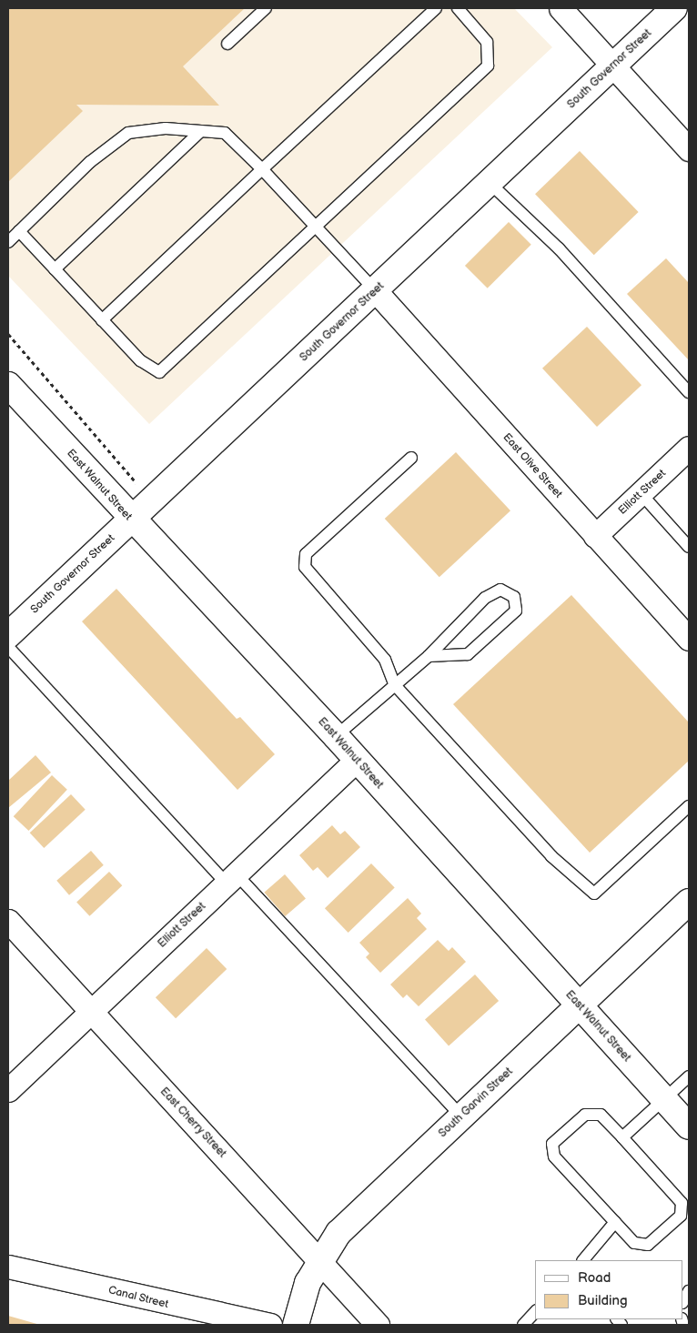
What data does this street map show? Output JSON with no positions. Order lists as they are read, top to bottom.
{
  "streets": {
    "main road": ["South Governor Street", "East Walnut Street", "South Garvin Street"],
    "street": [
      "East Olive Street",
      "Elliott Street",
      "East Cherry Street",
      "Canal Street"
    ]
  },
  "crossings": [
    ["South Governor Street", "East Olive Street"],
    ["South Governor Street", "East Walnut Street"],
    ["East Olive Street", "Elliott Street"],
    ["East Walnut Street", "Elliott Street"],
    ["East Walnut Street", "South Garvin Street"],
    ["Elliott Street", "East Cherry Street"],
    ["South Garvin Street", "East Cherry Street"]
  ],
  "legend": ["Road", "Building"]
}
